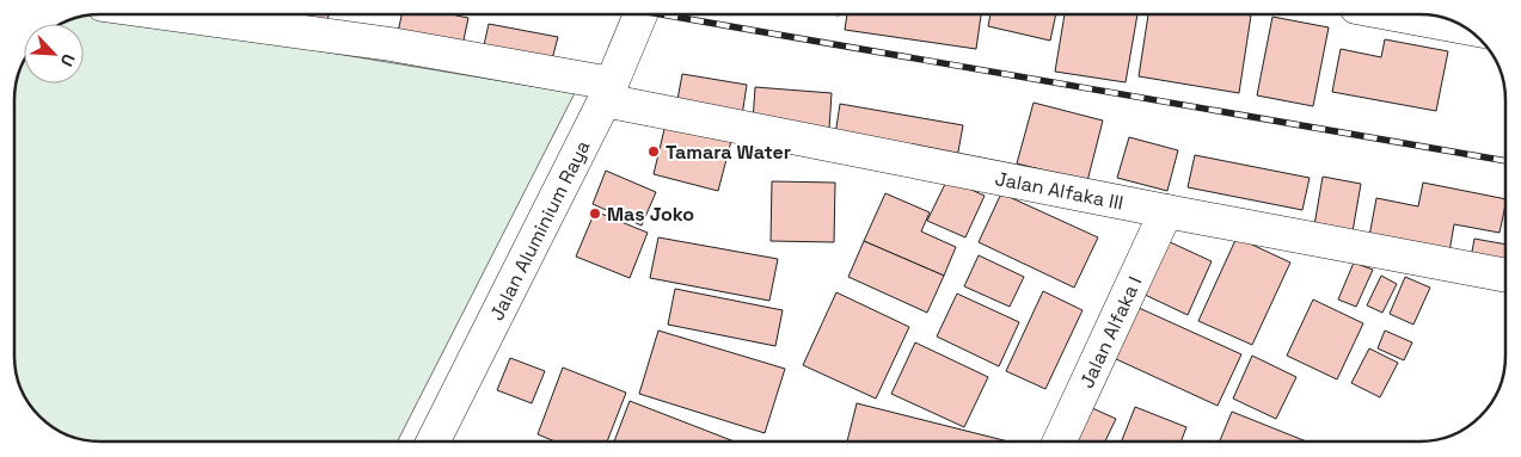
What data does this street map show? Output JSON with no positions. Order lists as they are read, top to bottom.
{
  "streets": {
    "street": ["Jalan Alfaka III", "Jalan Aluminium Raya", "Jalan Alfaka I"]
  },
  "crossings": [
    ["Jalan Alfaka III", "Jalan Aluminium Raya"],
    ["Jalan Alfaka III", "Jalan Alfaka I"]
  ],
  "places": ["Tamara Water", "Mas Joko"],
  "north": "bottom right"
}
